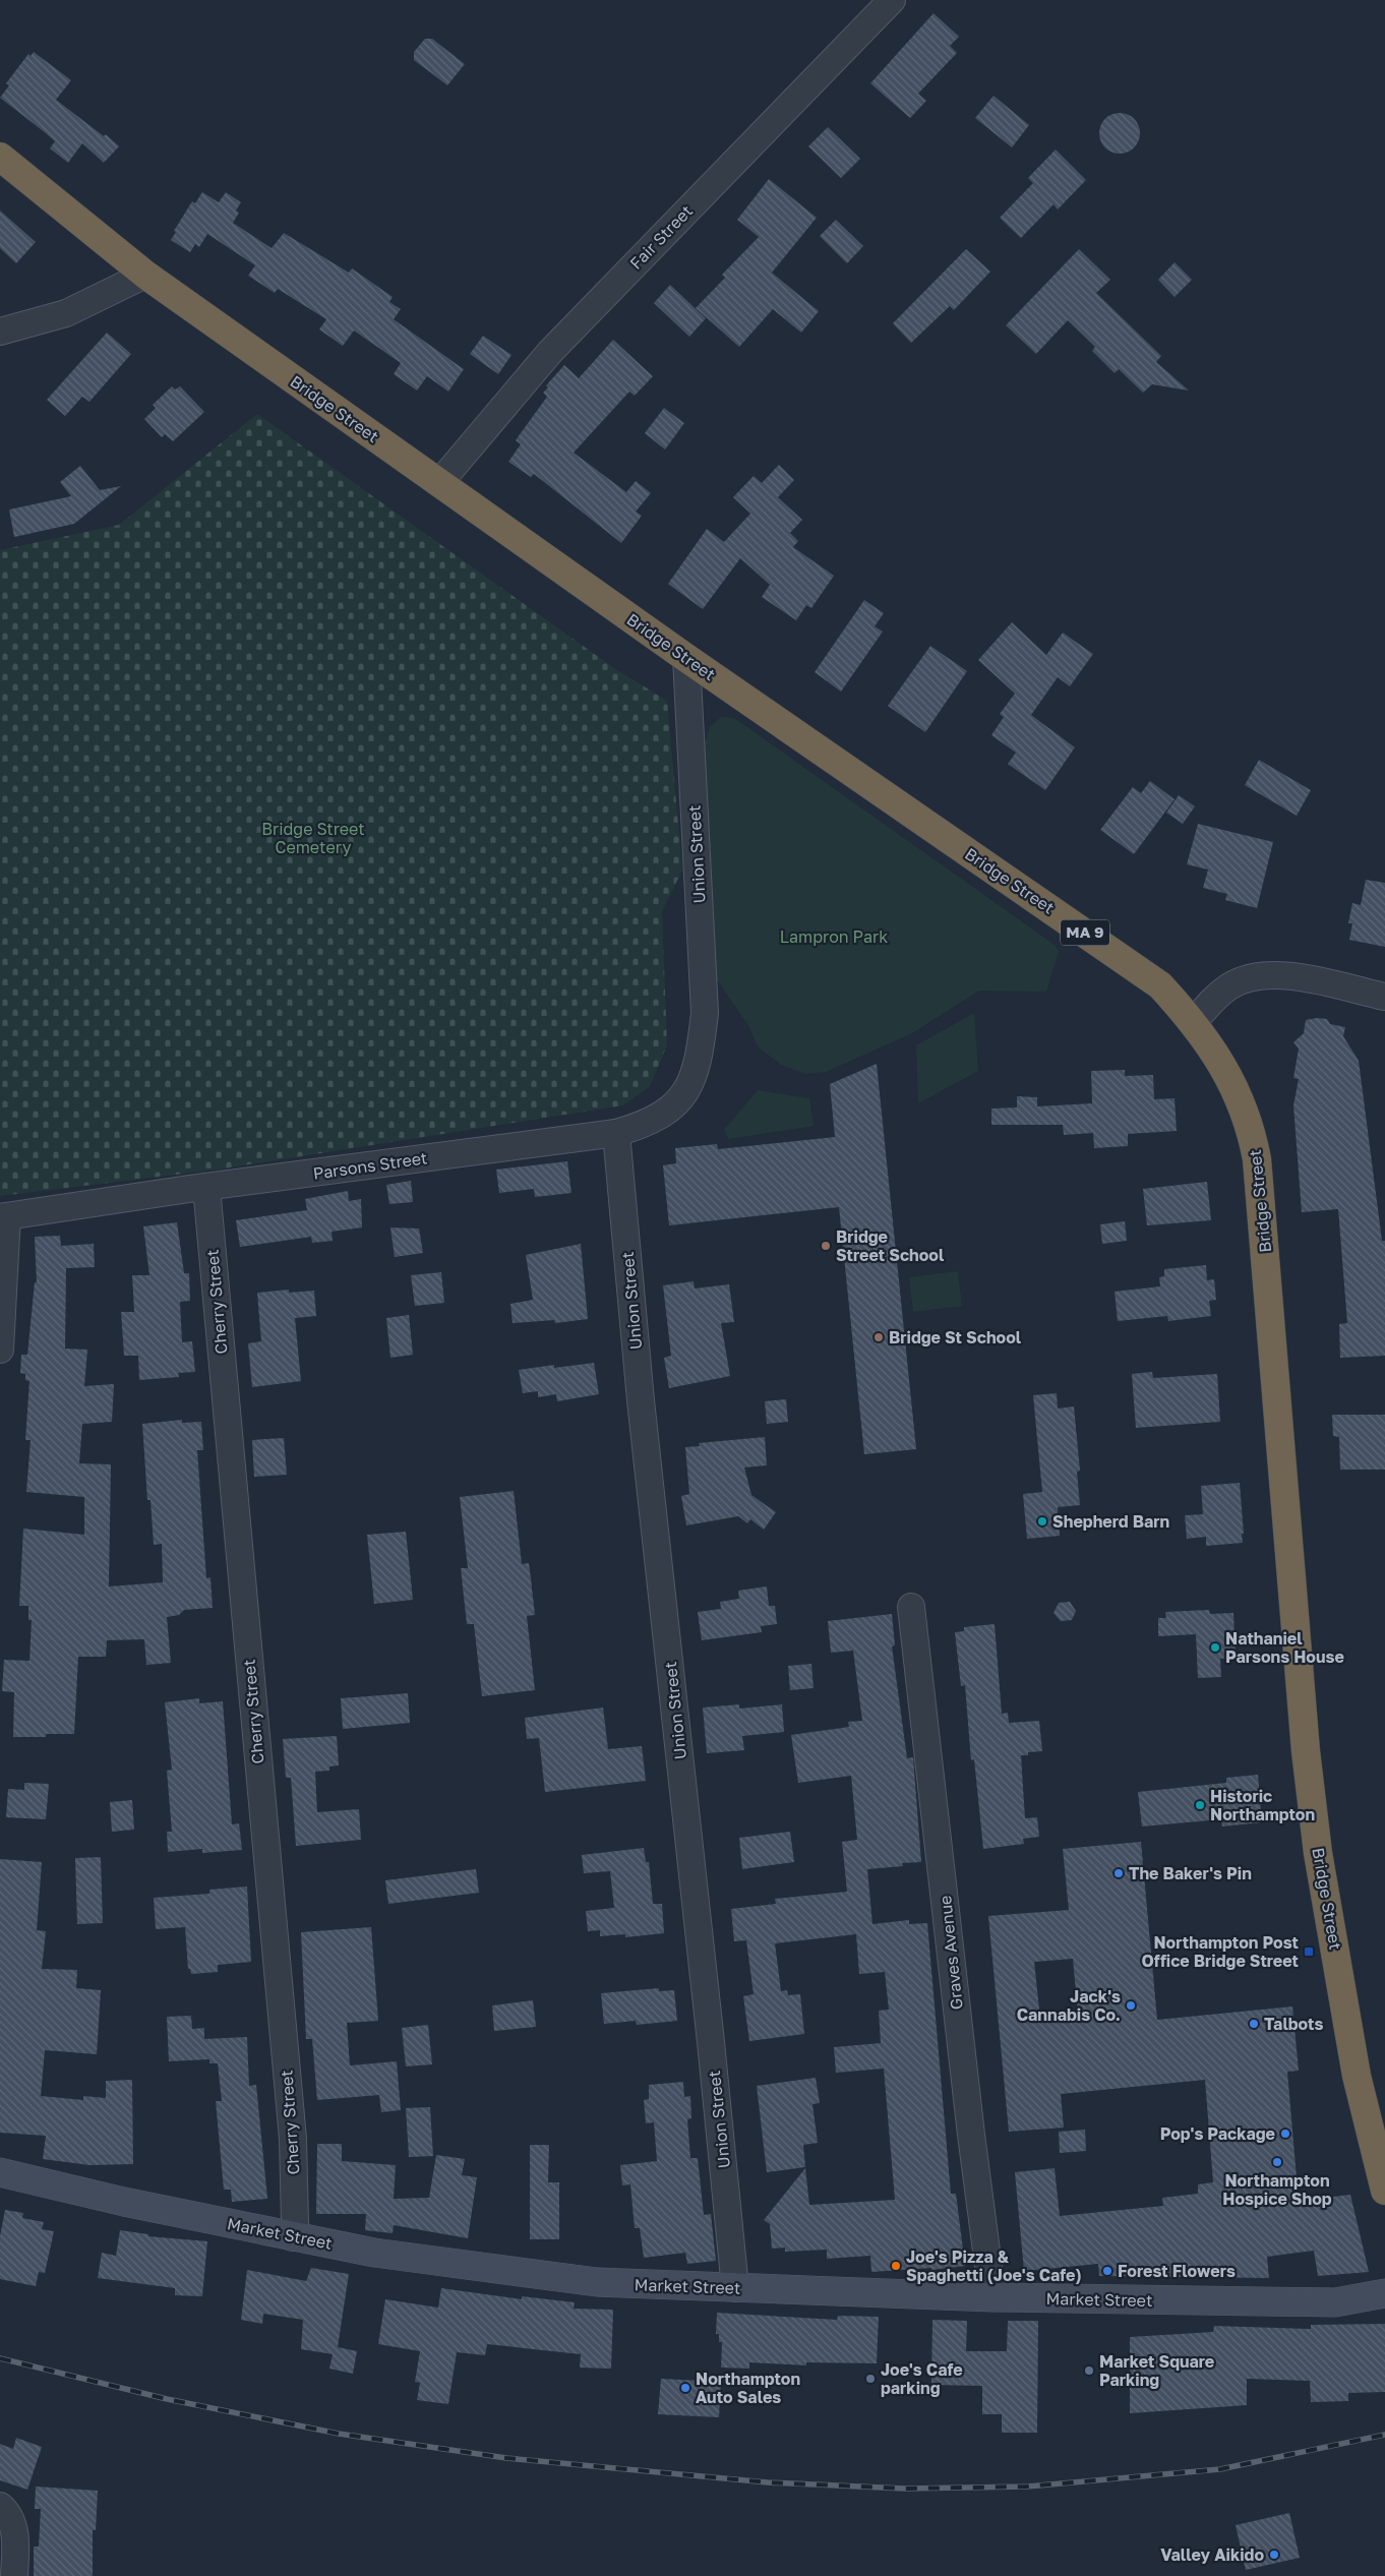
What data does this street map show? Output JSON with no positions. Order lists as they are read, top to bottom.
{
  "streets": {
    "highway": ["Bridge Street", "MA 9"],
    "street": [
      "Fair Street",
      "Union Street",
      "Parsons Street",
      "Cherry Street",
      "Graves Avenue",
      "Market Street"
    ]
  },
  "crossings": [
    ["Fair Street", "Bridge Street"],
    ["Bridge Street", "Union Street"],
    ["Union Street", "Parsons Street"],
    ["Union Street", "Market Street"],
    ["Parsons Street", "Cherry Street"],
    ["Cherry Street", "Market Street"],
    ["Graves Avenue", "Market Street"]
  ],
  "parks": ["Bridge Street Cemetery", "Lampron Park"],
  "places": {
    "other": [
      "Bridge Street School",
      "Bridge St School",
      "Shepherd Barn",
      "Nathaniel Parsons House",
      "Historic Northampton",
      "The Baker's Pin",
      "Jack's Cannabis Co.",
      "Talbots",
      "Pop's Package",
      "Northampton Hospice Shop",
      "Joe's Pizza & Spaghetti (Joe's Cafe)",
      "Forest Flowers",
      "Market Square Parking",
      "Joe's Cafe parking",
      "Northampton Auto Sales",
      "Valley Aikido"
    ],
    "transit": ["Northampton Post Office Bridge Street"]
  }
}
